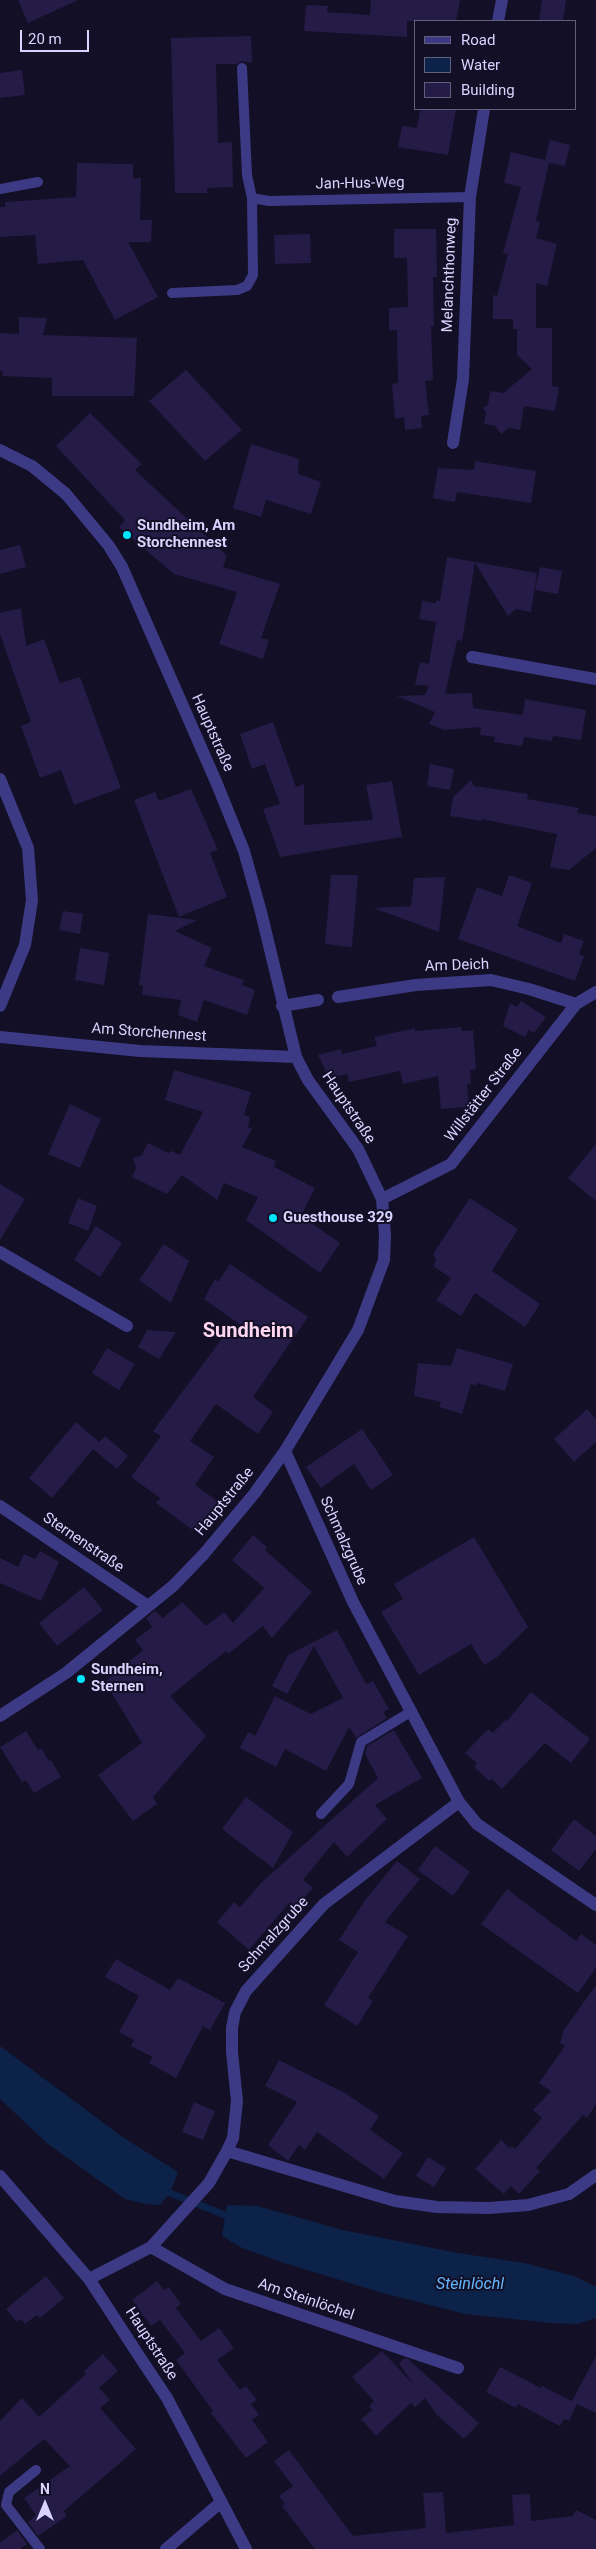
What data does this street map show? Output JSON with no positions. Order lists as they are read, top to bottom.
{
  "streets": {
    "street": [
      "Melanchthonweg",
      "Hauptstraße",
      "Am Deich",
      "Am Storchennest",
      "Willstätter Straße",
      "Schmalzgrube",
      "Sternenstraße",
      "Am Steinlöchel"
    ],
    "lane": ["Jan-Hus-Weg"]
  },
  "crossings": [
    ["Jan-Hus-Weg", "Melanchthonweg"],
    ["Hauptstraße", "Am Storchennest"],
    ["Hauptstraße", "Willstätter Straße"],
    ["Hauptstraße", "Schmalzgrube"],
    ["Hauptstraße", "Sternenstraße"],
    ["Am Deich", "Willstätter Straße"],
    ["Schmalzgrube", "Am Steinlöchel"]
  ],
  "districts": ["Sundheim"],
  "water": ["Steinlöchl"],
  "places": ["Sundheim, Am Storchennest", "Guesthouse 329", "Sundheim, Sternen"],
  "legend": ["Road", "Water", "Building"],
  "scale_bar": "20 m",
  "north": "top"
}
